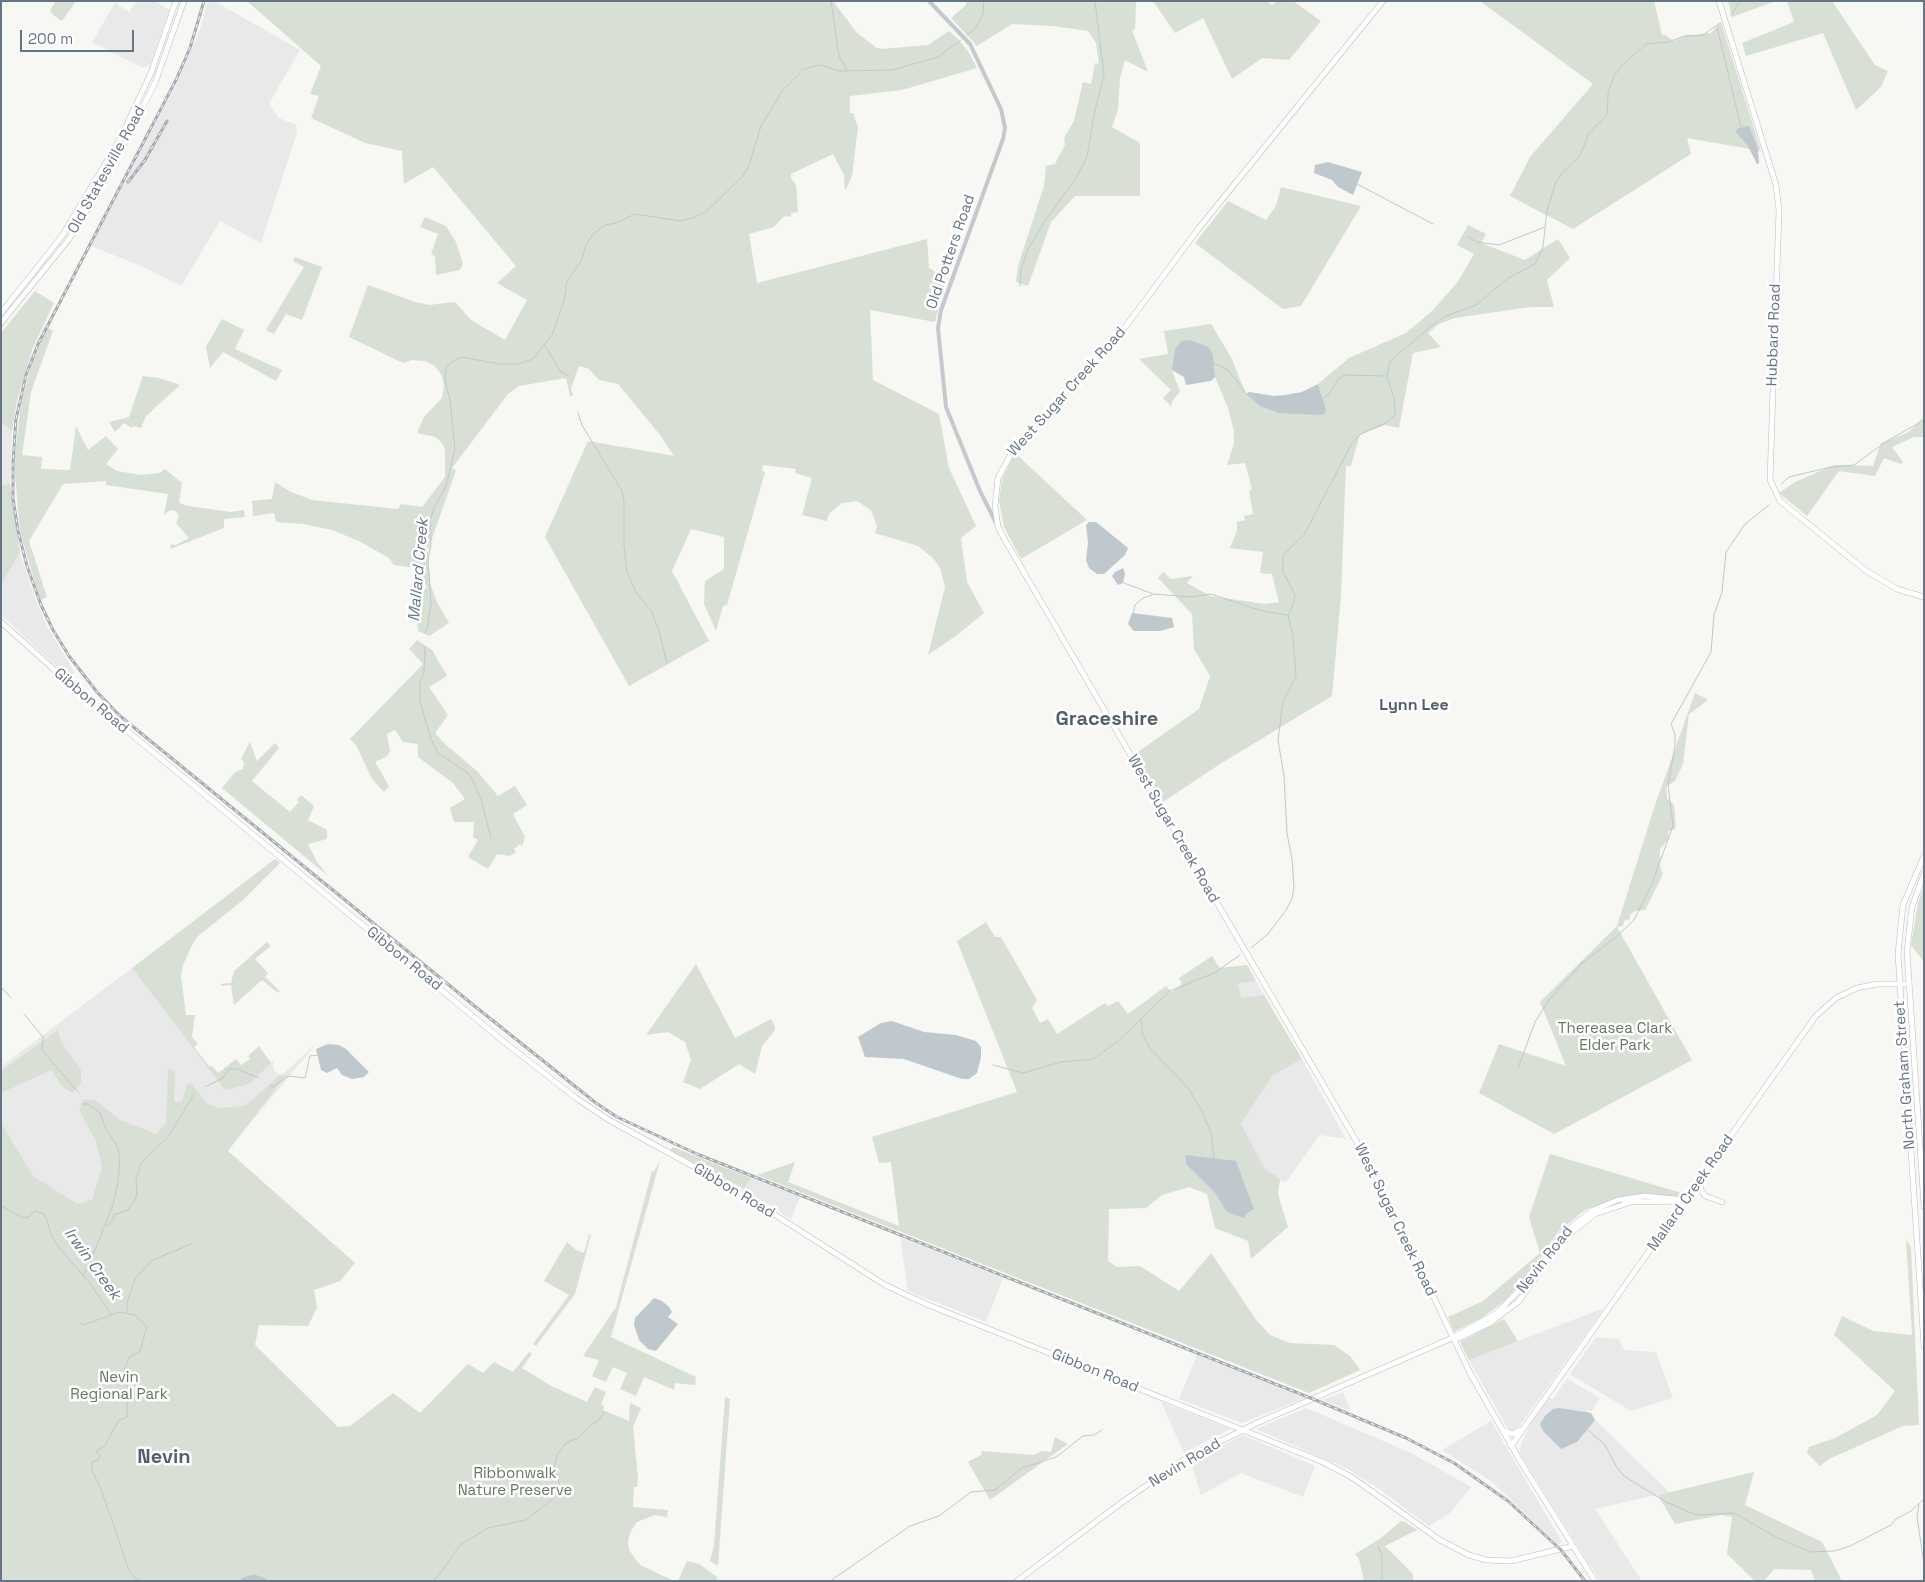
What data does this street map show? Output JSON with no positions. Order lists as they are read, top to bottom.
{
  "streets": {
    "main road": [
      "Old Statesville Road",
      "Hubbard Road",
      "West Sugar Creek Road",
      "Gibbon Road",
      "North Graham Street",
      "Mallard Creek Road",
      "Nevin Road"
    ],
    "street": ["Old Potters Road"]
  },
  "crossings": [
    ["Old Potters Road", "West Sugar Creek Road"],
    ["West Sugar Creek Road", "Gibbon Road"],
    ["West Sugar Creek Road", "Mallard Creek Road"],
    ["West Sugar Creek Road", "Nevin Road"],
    ["Gibbon Road", "Nevin Road"],
    ["North Graham Street", "Mallard Creek Road"],
    ["Mallard Creek Road", "Nevin Road"]
  ],
  "districts": ["Lynn Lee", "Graceshire", "Nevin"],
  "water": ["Mallard Creek", "Irwin Creek"],
  "parks": ["Thereasea Clark Elder Park", "Nevin Regional Park", "Ribbonwalk Nature Preserve"],
  "scale_bar": "200 m"
}
